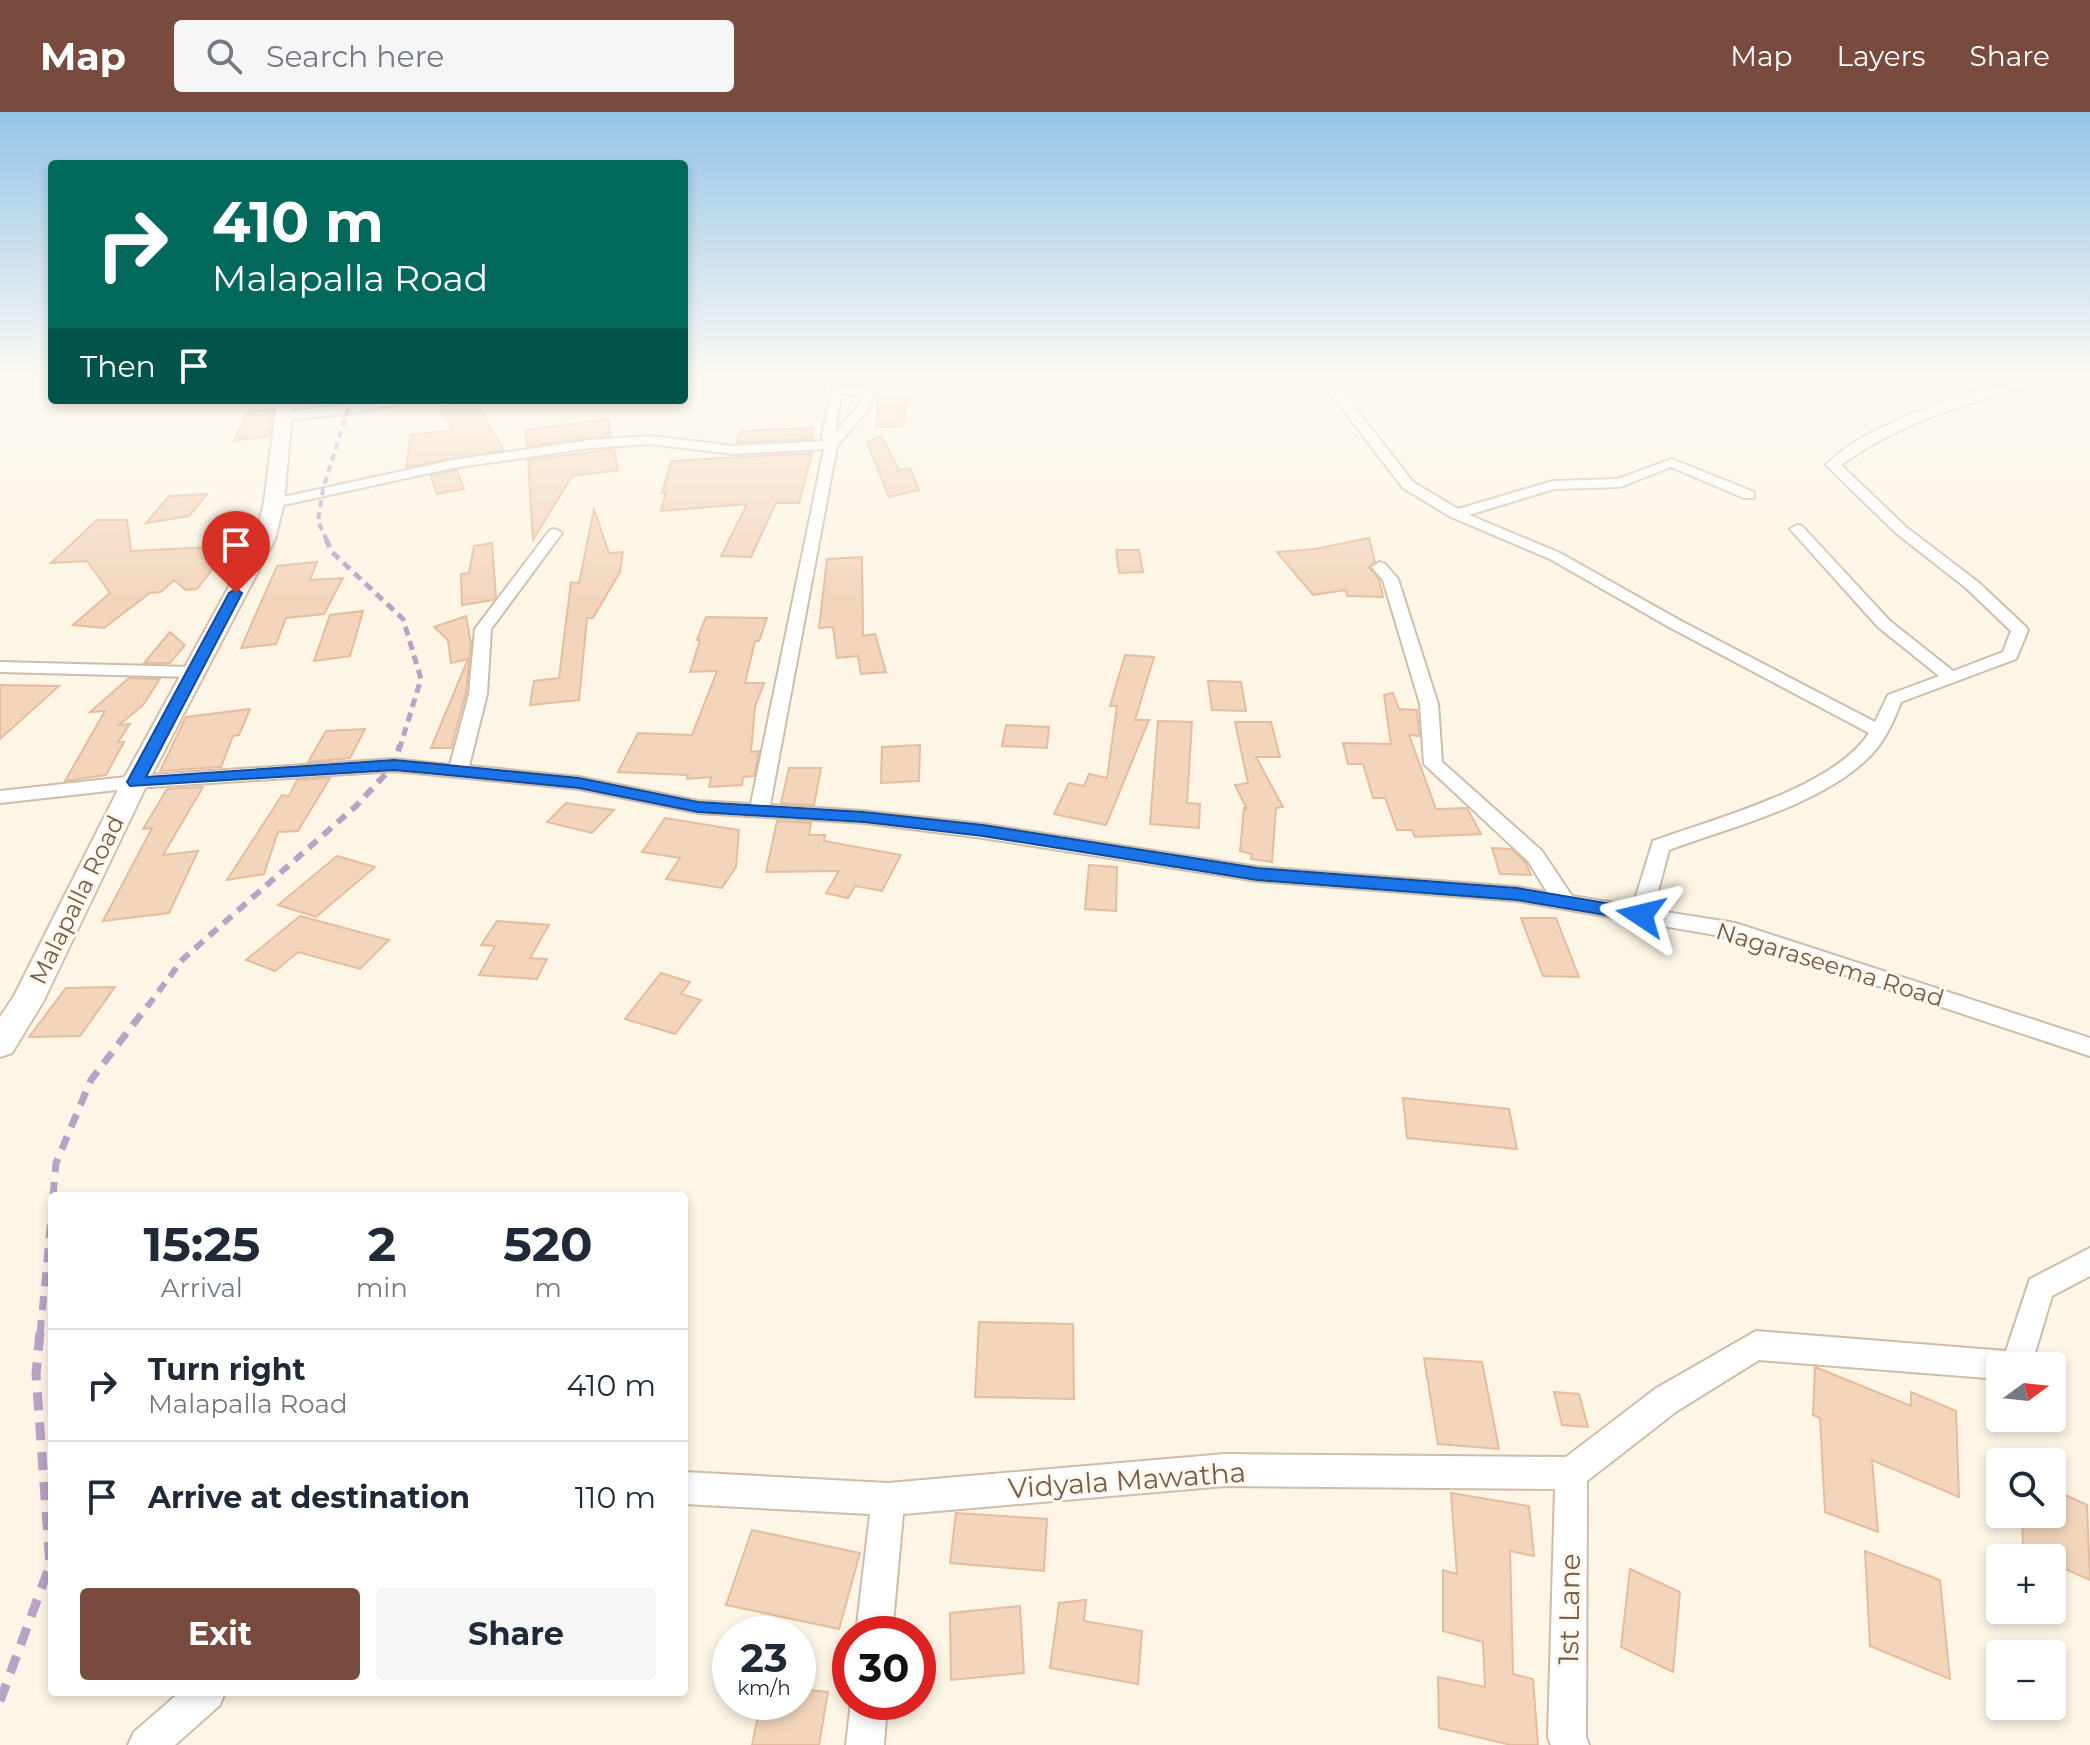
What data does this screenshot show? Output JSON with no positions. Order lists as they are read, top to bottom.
{
  "streets": {
    "street": [
      "Malapalla Road",
      "Nagaraseema Road",
      "Vidyala Mawatha",
      "1st Lane"
    ]
  },
  "crossings": [
    ["Malapalla Road", "Nagaraseema Road"],
    ["Vidyala Mawatha", "1st Lane"]
  ],
  "north": "right",
  "page": {
    "header": "Map",
    "search": "Search here",
    "nav": ["Map", "Layers", "Share"],
    "turn": ["410 m", "Malapalla Road"],
    "then": "Then",
    "eta": [
      "15:25",
      "Arrival",
      "2",
      "min",
      "520",
      "m"
    ],
    "list": [
      {
        "name": "Turn right",
        "note": "Malapalla Road",
        "value": "410 m"
      },
      {
        "name": "Arrive at destination",
        "value": "110 m"
      }
    ],
    "map_buttons": ["+", "−"],
    "buttons": ["Exit", "Share"],
    "speed": "23 km/h",
    "limit": "30"
  }
}
